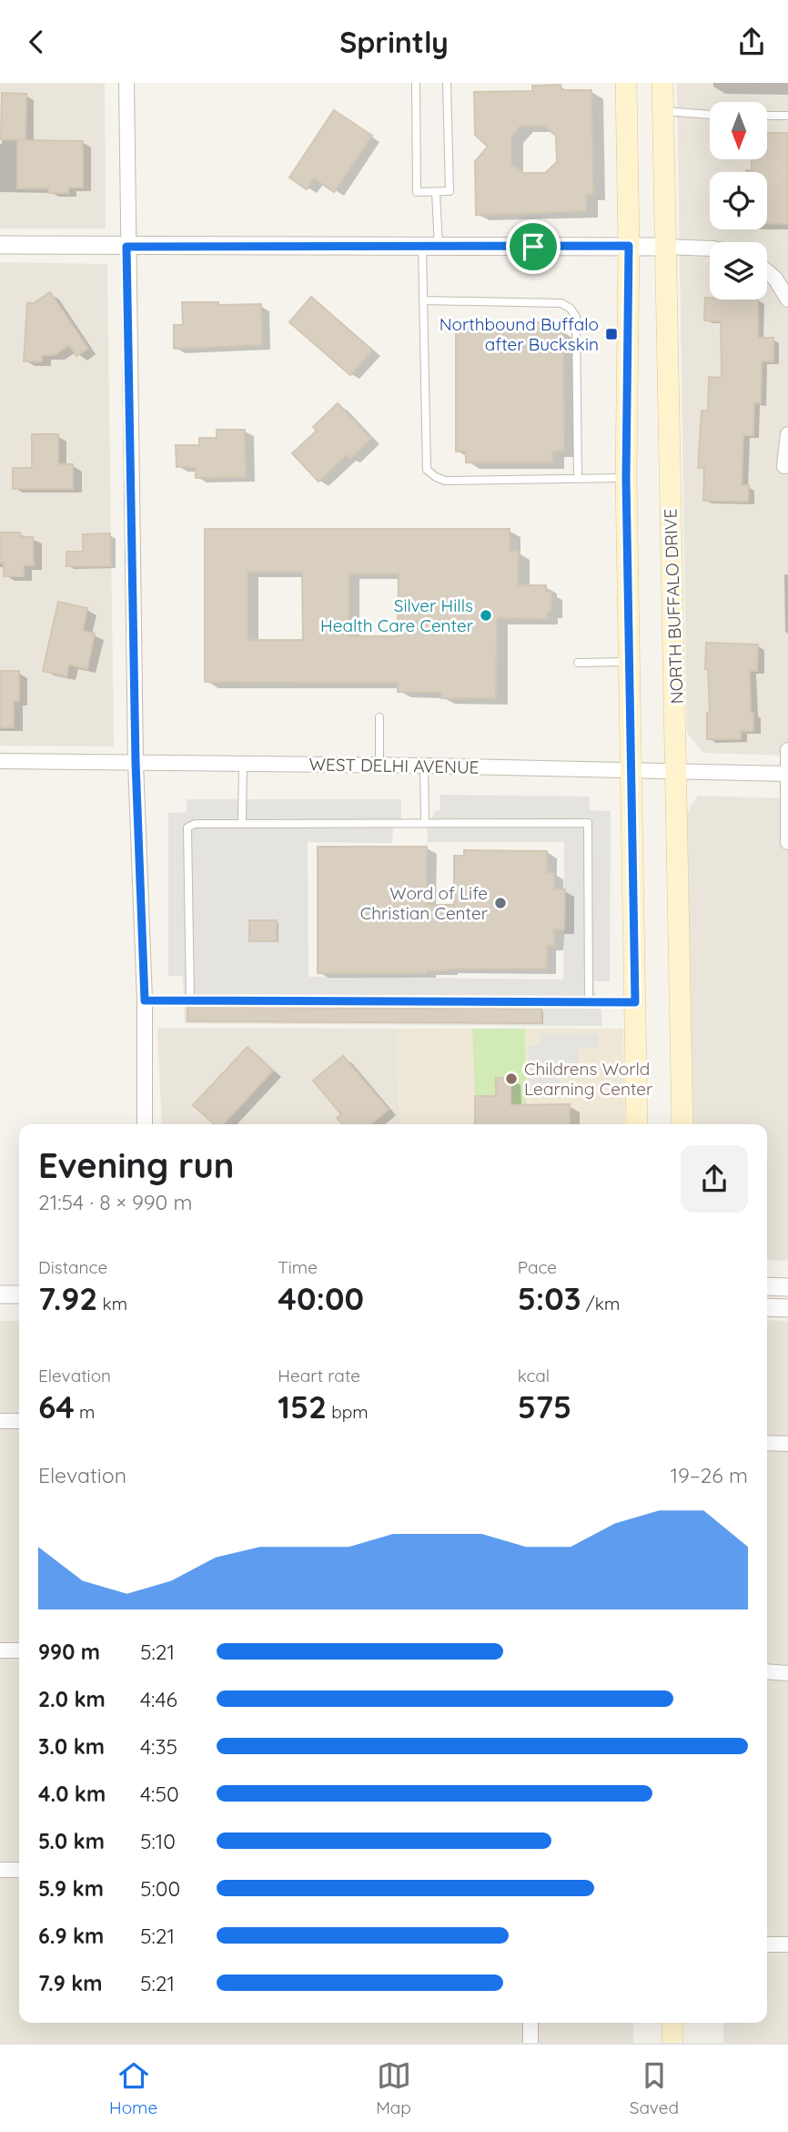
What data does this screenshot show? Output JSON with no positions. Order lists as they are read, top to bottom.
{
  "streets": {
    "main road": ["NORTH BUFFALO DRIVE"],
    "street": ["WEST DELHI AVENUE"]
  },
  "crossings": [
    ["NORTH BUFFALO DRIVE", "WEST DELHI AVENUE"]
  ],
  "places": {
    "transit": ["Northbound Buffalo after Buckskin"],
    "other": ["Silver Hills Health Care Center", "Word of Life Christian Center", "Childrens World Learning Center"]
  },
  "north": "bottom",
  "page": {
    "header": "Sprintly",
    "heading": ["Evening run", "21:54 · 8 × 990 m"],
    "stats": [
      ["Distance", "7.92 km"],
      ["Time", "40:00"],
      ["Pace", "5:03 /km"],
      ["Elevation", "64 m"],
      ["Heart rate", "152 bpm"],
      ["kcal", "575"]
    ],
    "chart": ["Elevation", "19–26 m"],
    "list": [
      {
        "name": "990 m",
        "note": "5:21"
      },
      {
        "name": "2.0 km",
        "note": "4:46"
      },
      {
        "name": "3.0 km",
        "note": "4:35"
      },
      {
        "name": "4.0 km",
        "note": "4:50"
      },
      {
        "name": "5.0 km",
        "note": "5:10"
      },
      {
        "name": "5.9 km",
        "note": "5:00"
      },
      {
        "name": "6.9 km",
        "note": "5:21"
      },
      {
        "name": "7.9 km",
        "note": "5:21"
      }
    ],
    "tabs": ["Home", "Map", "Saved"]
  }
}
